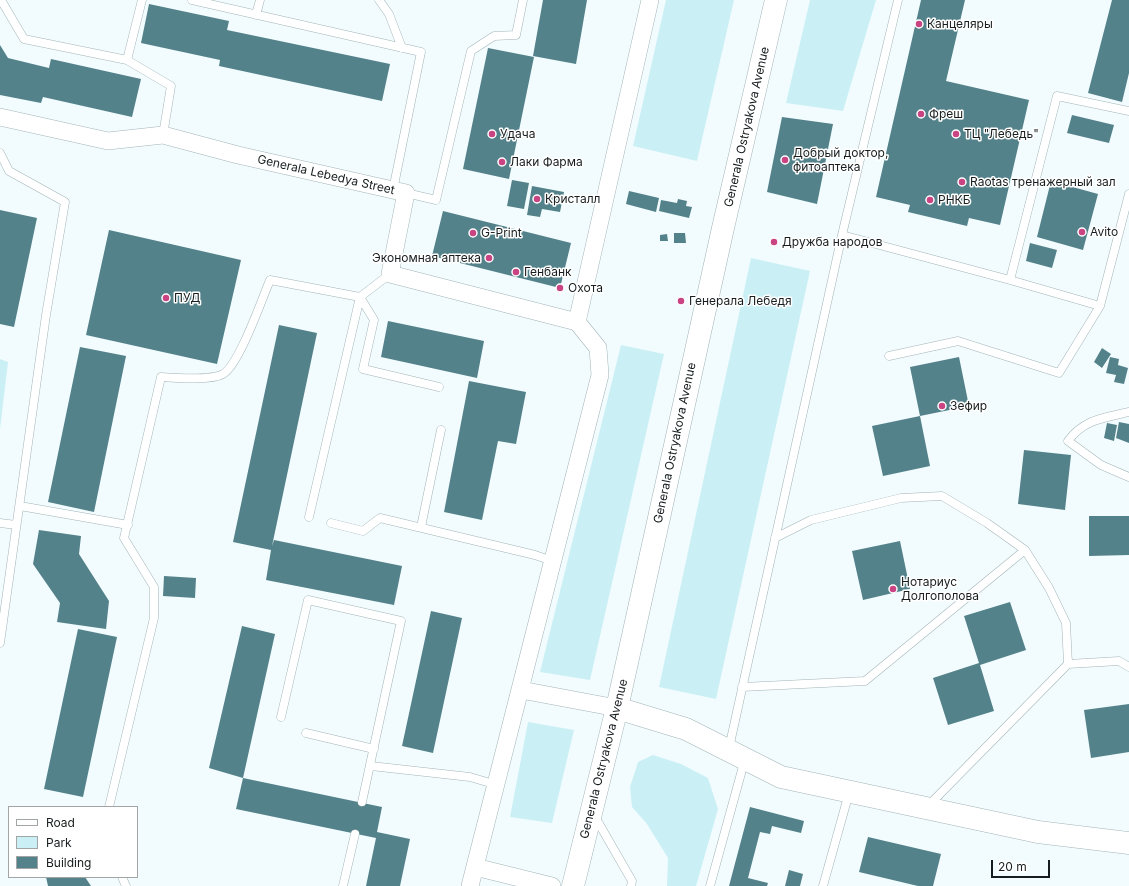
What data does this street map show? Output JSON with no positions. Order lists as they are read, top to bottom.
{
  "streets": {
    "main road": ["Generala Ostryakova Avenue"],
    "street": ["Generala Lebedya Street"]
  },
  "places": [
    "Канцеляры",
    "Фреш",
    "Удача",
    "ТЦ \"Лебедь\"",
    "Добрый доктор, фитоаптека",
    "Лаки Фарма",
    "Raotas тренажерный зал",
    "Кристалл",
    "РНКБ",
    "Avito",
    "G-Print",
    "Дружба народов",
    "Экономная аптека",
    "Генбанк",
    "Охота",
    "ПУД",
    "Генерала Лебедя",
    "Зефир",
    "Нотариус Долгополова"
  ],
  "legend": ["Road", "Park", "Building"],
  "scale_bar": "20 m"
}
